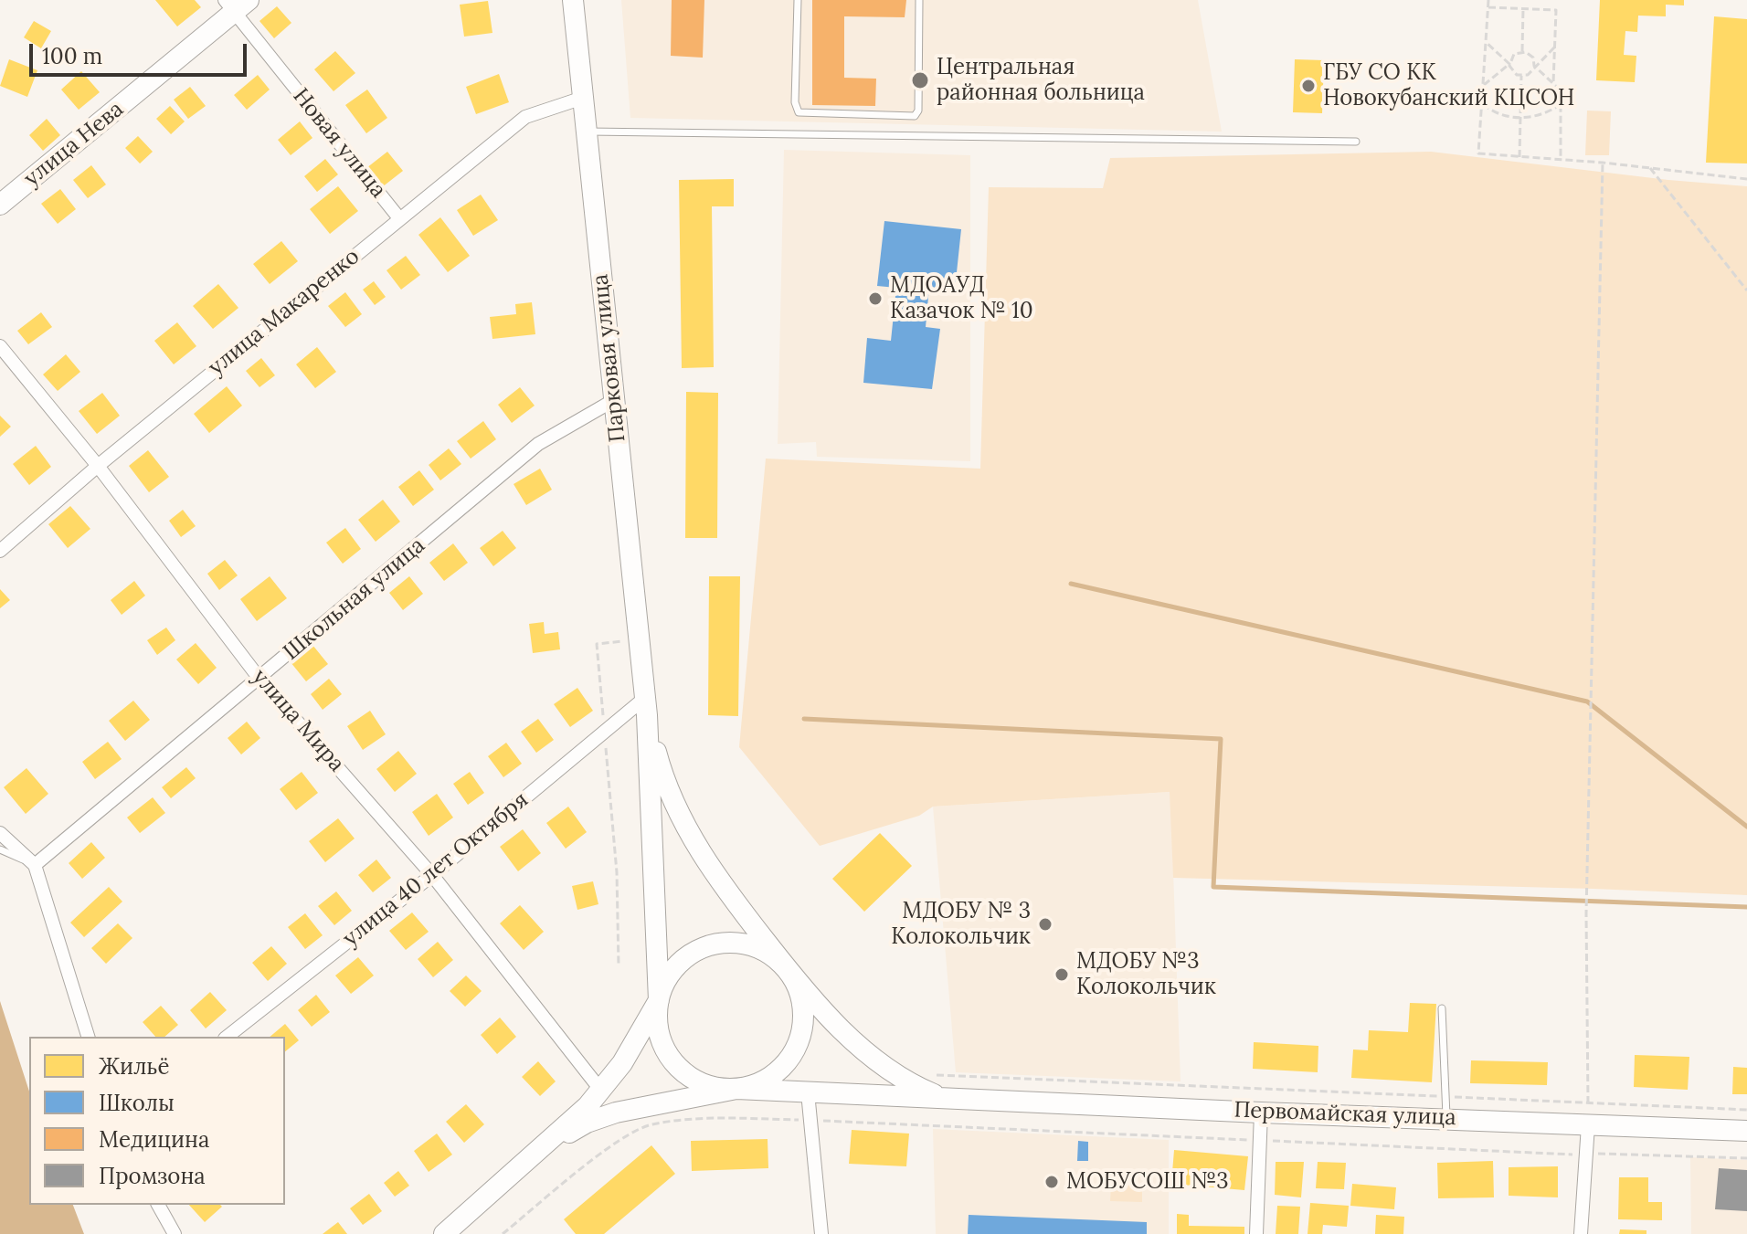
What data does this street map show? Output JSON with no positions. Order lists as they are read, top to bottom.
{
  "streets": {
    "main road": ["улица Нева", "Парковая улица", "Первомайская улица"],
    "street": [
      "Новая улица",
      "улица Макаренко",
      "Школьная улица",
      "улица Мира",
      "улица 40 лет Октября"
    ]
  },
  "crossings": [
    ["Новая улица", "улица Нева"],
    ["Новая улица", "улица Макаренко"],
    ["улица Макаренко", "Парковая улица"],
    ["улица Макаренко", "улица Мира"],
    ["Парковая улица", "Школьная улица"],
    ["Парковая улица", "улица 40 лет Октября"],
    ["Парковая улица", "Первомайская улица"],
    ["Школьная улица", "улица Мира"],
    ["улица Мира", "улица 40 лет Октября"],
    ["улица Мира", "Первомайская улица"]
  ],
  "places": [
    "Центральная районная больница",
    "ГБУ СО КК Новокубанский КЦСОН",
    "МДОАУД Казачок № 10",
    "МДОБУ № 3 Колокольчик",
    "МДОБУ №3 Колокольчик",
    "МОБУСОШ №3"
  ],
  "legend": [
    "Жильё",
    "Школы",
    "Медицина",
    "Промзона"
  ],
  "scale_bar": "100 m"
}
